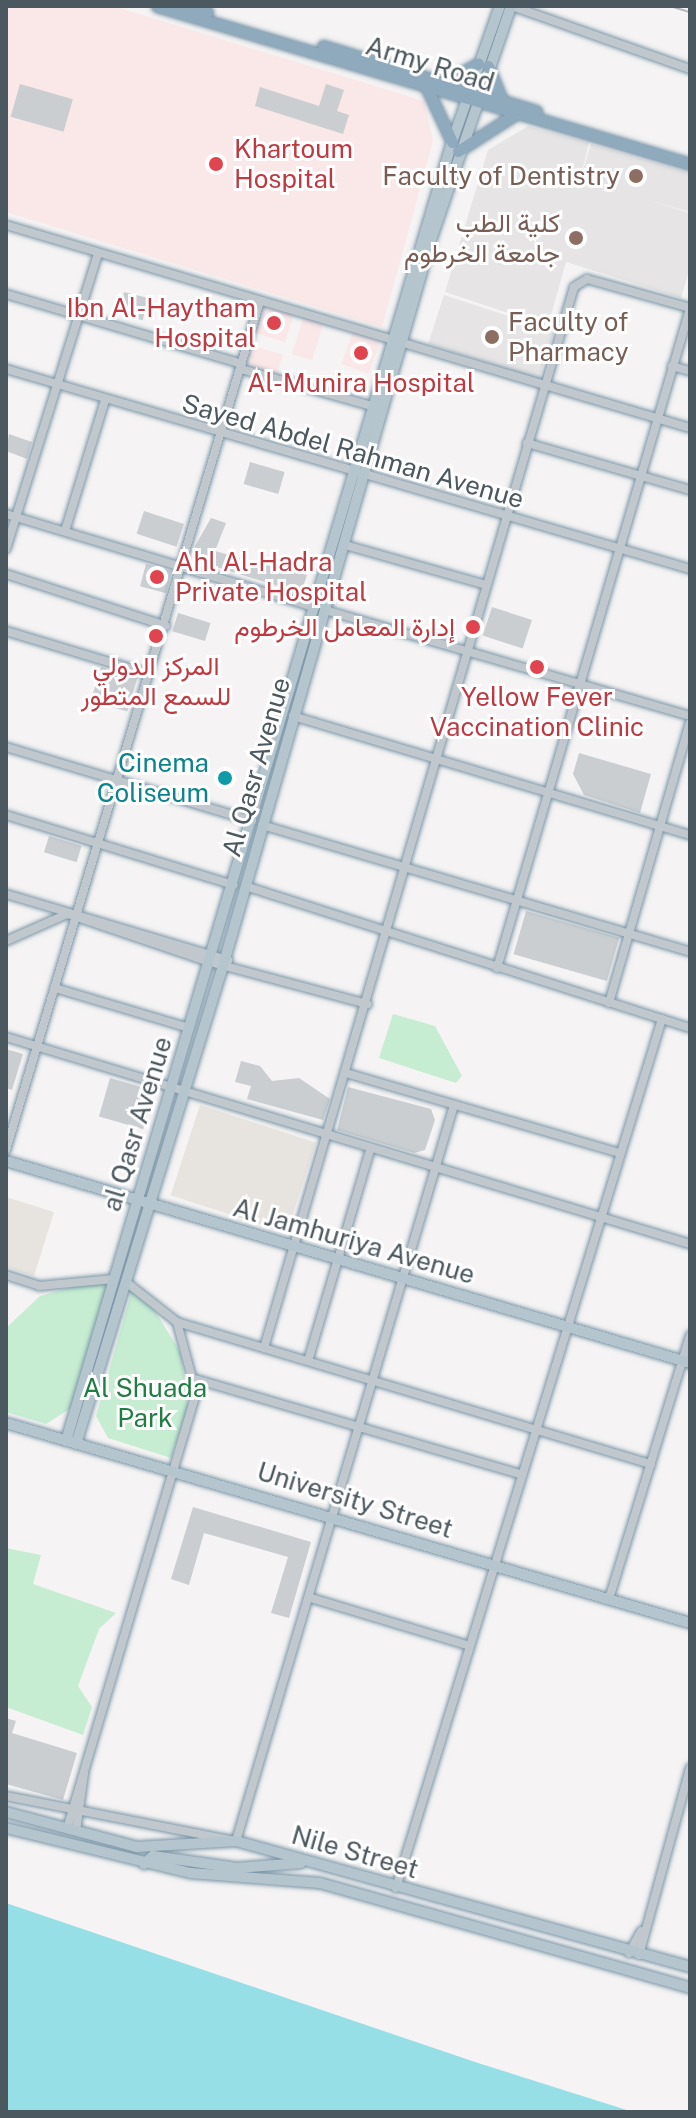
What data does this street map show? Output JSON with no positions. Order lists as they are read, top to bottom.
{
  "streets": {
    "highway": ["Army Road"],
    "main road": [
      "Al Qasr Avenue",
      "al Qasr Avenue",
      "Al Jamhuriya Avenue",
      "University Street",
      "Nile Street"
    ],
    "street": ["Sayed Abdel Rahman Avenue"]
  },
  "crossings": [
    ["Army Road", "Al Qasr Avenue"],
    ["Sayed Abdel Rahman Avenue", "Al Qasr Avenue"],
    ["Al Qasr Avenue", "al Qasr Avenue"],
    ["Al Qasr Avenue", "Al Jamhuriya Avenue"],
    ["Al Qasr Avenue", "University Street"],
    ["al Qasr Avenue", "Al Jamhuriya Avenue"]
  ],
  "parks": ["Al Shuada Park"],
  "places": [
    "Khartoum Hospital",
    "Faculty of Dentistry",
    "كلية الطب جامعة الخرطوم",
    "Ibn Al-Haytham Hospital",
    "Faculty of Pharmacy",
    "Al-Munira Hospital",
    "Ahl Al-Hadra Private Hospital",
    "إدارة المعامل الخرطوم",
    "المركز الدولي للسمع المتطور",
    "Yellow Fever Vaccination Clinic",
    "Cinema Coliseum"
  ]
}
